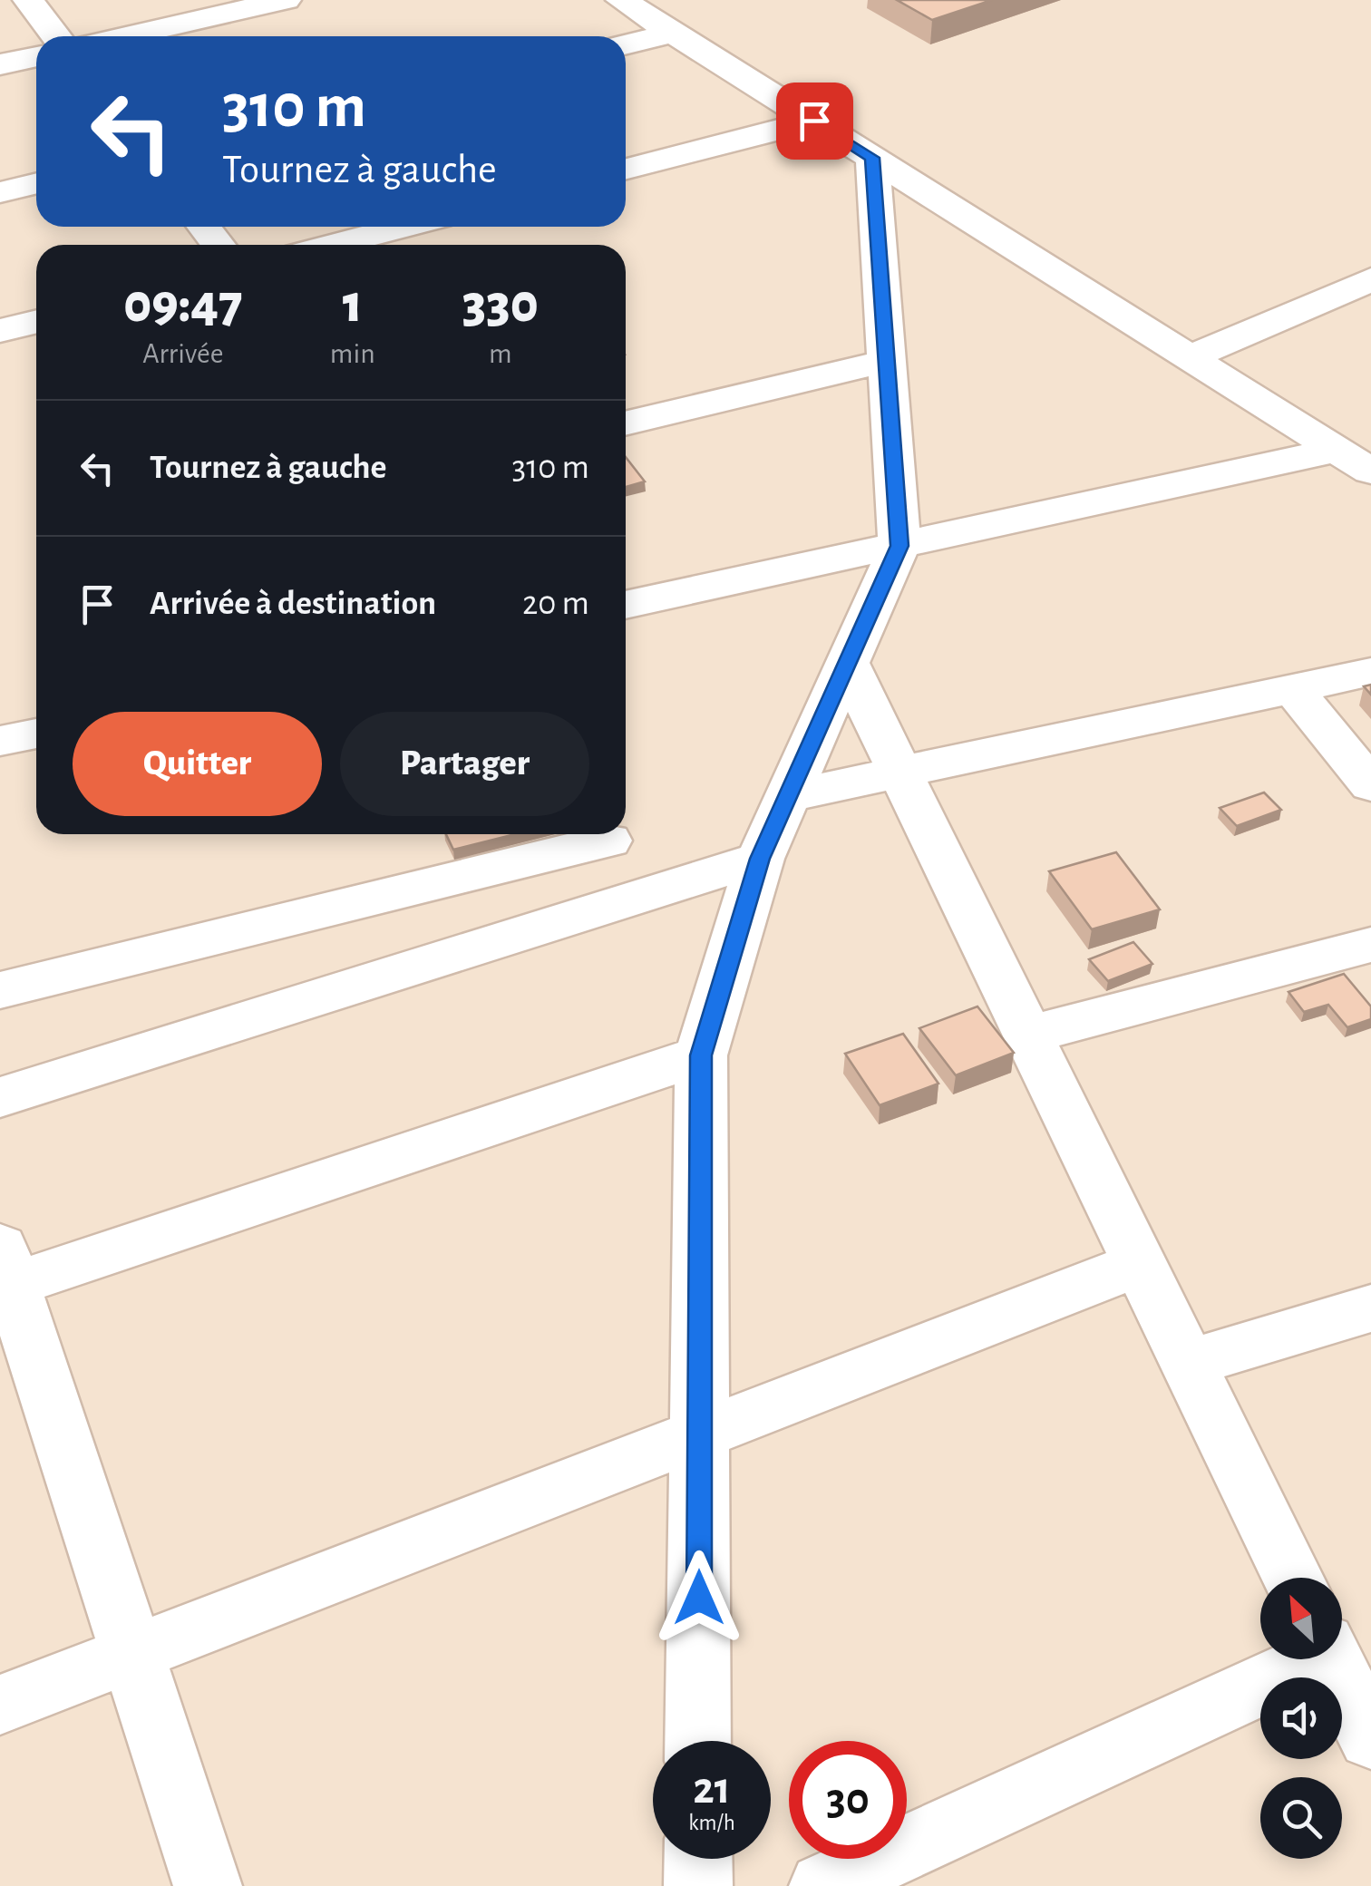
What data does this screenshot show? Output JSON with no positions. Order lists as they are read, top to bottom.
{
  "north": "top left",
  "page": {
    "turn": ["310 m", "Tournez à gauche"],
    "eta": [
      "09:47",
      "Arrivée",
      "1",
      "min",
      "330",
      "m"
    ],
    "list": [
      {
        "name": "Tournez à gauche",
        "value": "310 m"
      },
      {
        "name": "Arrivée à destination",
        "value": "20 m"
      }
    ],
    "buttons": ["Quitter", "Partager"],
    "speed": "21 km/h",
    "limit": "30"
  }
}
